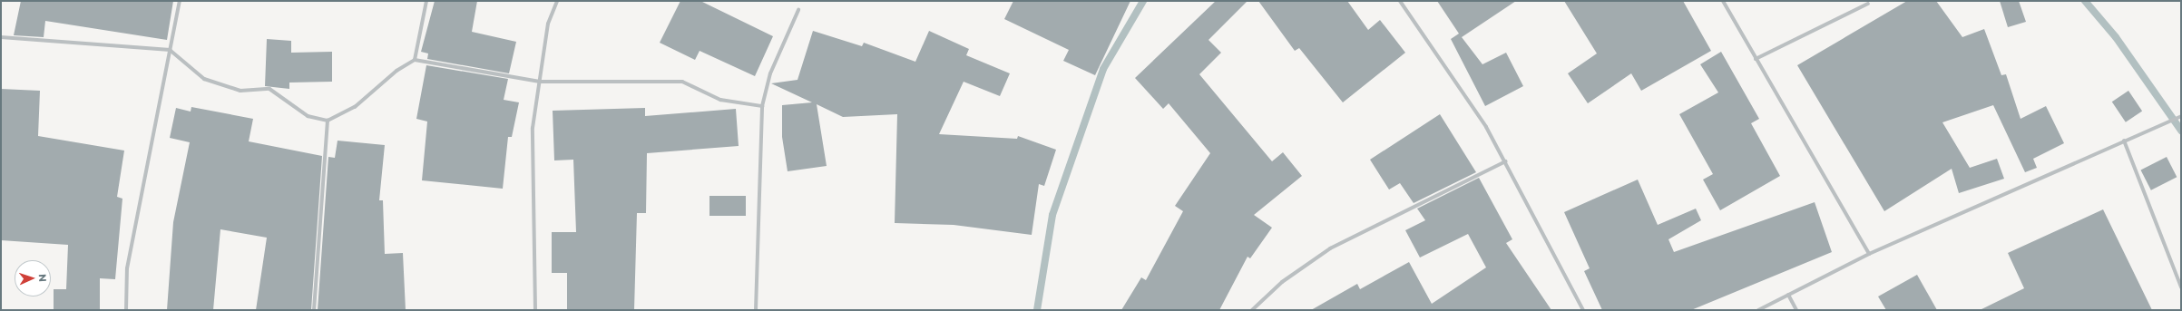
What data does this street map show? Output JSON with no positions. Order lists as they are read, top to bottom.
{
  "north": "right"
}
